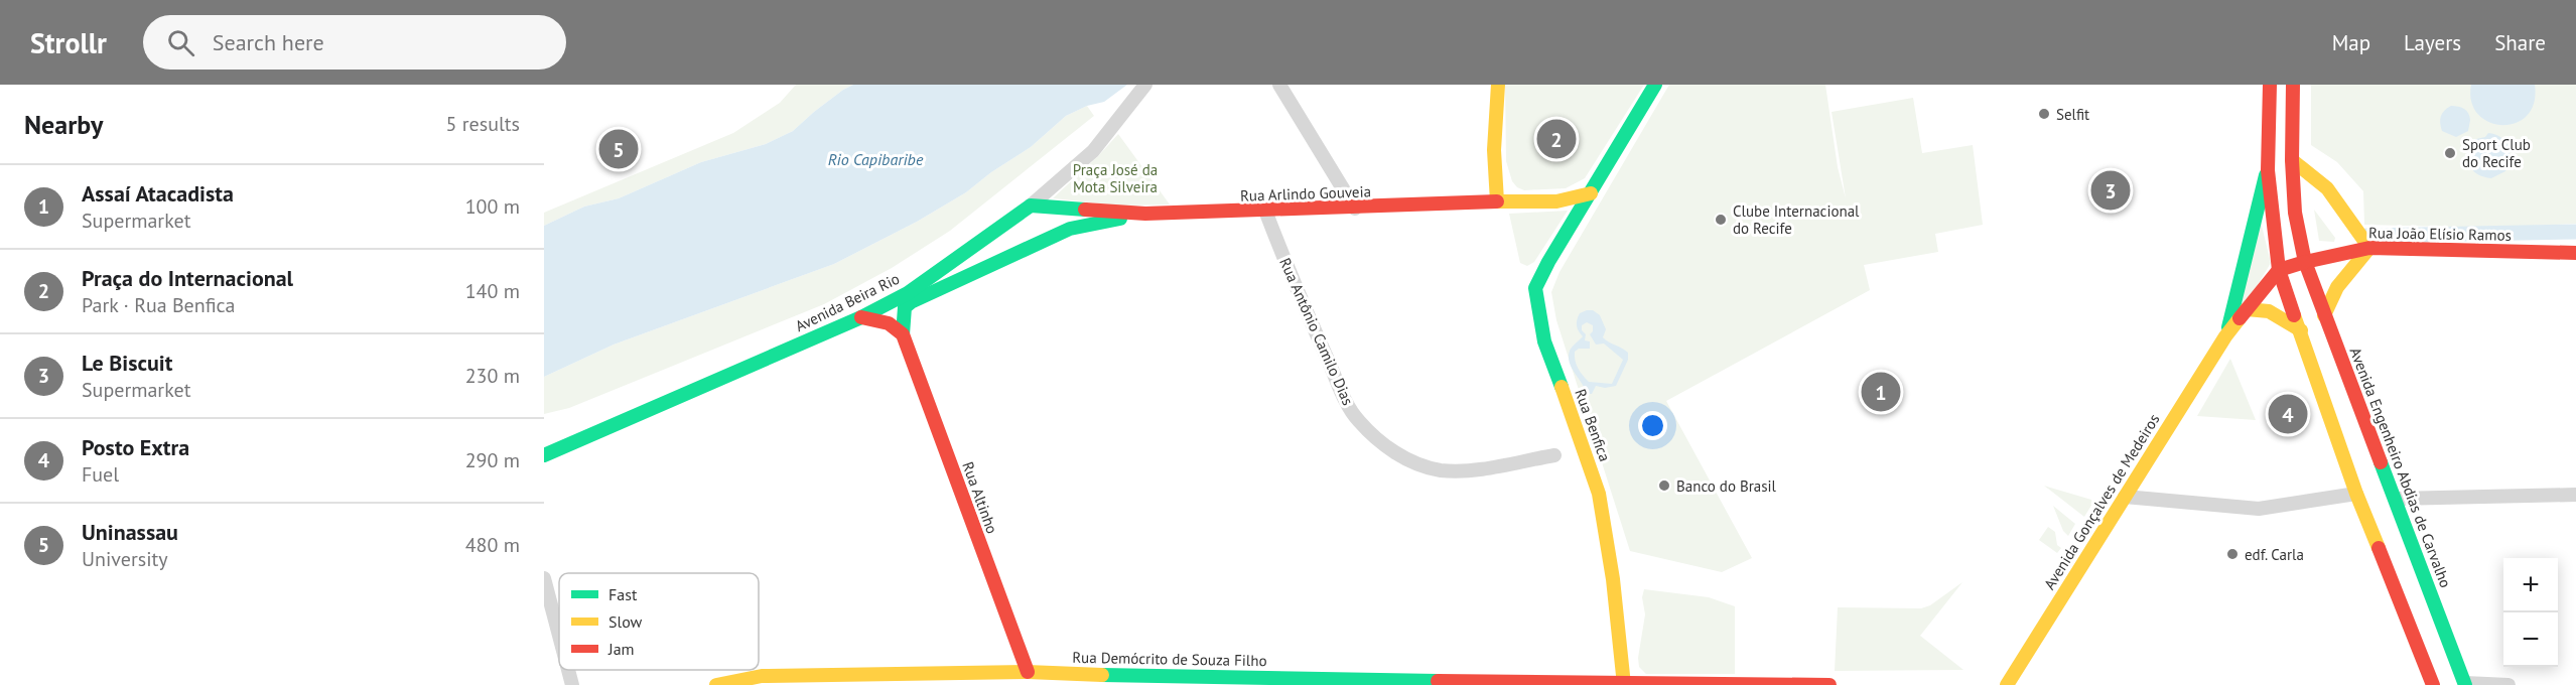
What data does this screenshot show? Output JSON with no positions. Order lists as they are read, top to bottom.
{
  "streets": {
    "main road": [
      "Rua Arlindo Gouveia",
      "Rua João Elísio Ramos",
      "Avenida Beira Rio",
      "Rua Benfica",
      "Avenida Engenheiro Abdias de Carvalho",
      "Rua Altinho",
      "Avenida Gonçalves de Medeiros",
      "Rua Demócrito de Souza Filho"
    ],
    "street": ["Rua Antônio Camilo Dias"]
  },
  "crossings": [
    ["Rua Arlindo Gouveia", "Avenida Beira Rio"],
    ["Rua Arlindo Gouveia", "Rua Antônio Camilo Dias"],
    ["Rua Arlindo Gouveia", "Rua Altinho"],
    ["Rua João Elísio Ramos", "Avenida Engenheiro Abdias de Carvalho"],
    ["Rua Benfica", "Rua Demócrito de Souza Filho"],
    ["Rua Altinho", "Rua Demócrito de Souza Filho"]
  ],
  "water": ["Rio Capibaribe"],
  "parks": ["Praça José da Mota Silveira"],
  "places": [
    "Selfit",
    "Sport Club do Recife",
    "Clube Internacional do Recife",
    "Banco do Brasil",
    "edf. Carla"
  ],
  "legend": ["Fast", "Slow", "Jam"],
  "page": {
    "header": "Strollr",
    "search": "Search here",
    "nav": ["Map", "Layers", "Share"],
    "heading": ["Nearby", "5 results"],
    "pins": [
      "2",
      "5",
      "3",
      "1",
      "4"
    ],
    "list": [
      {
        "mark": "1",
        "name": "Assaí Atacadista",
        "note": "Supermarket",
        "value": "100 m"
      },
      {
        "mark": "2",
        "name": "Praça do Internacional",
        "note": "Park · Rua Benfica",
        "value": "140 m"
      },
      {
        "mark": "3",
        "name": "Le Biscuit",
        "note": "Supermarket",
        "value": "230 m"
      },
      {
        "mark": "4",
        "name": "Posto Extra",
        "note": "Fuel",
        "value": "290 m"
      },
      {
        "mark": "5",
        "name": "Uninassau",
        "note": "University",
        "value": "480 m"
      }
    ],
    "map_buttons": ["+", "−"]
  }
}
